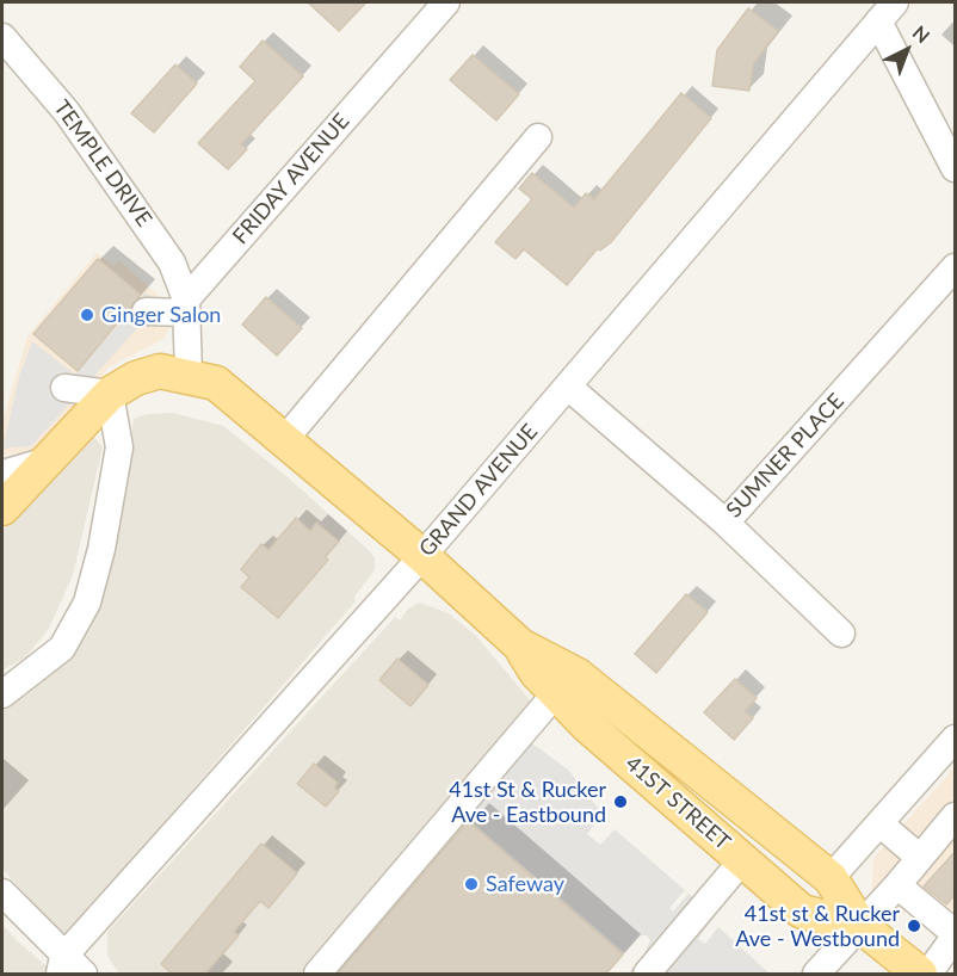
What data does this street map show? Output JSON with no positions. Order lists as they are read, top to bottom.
{
  "streets": {
    "main road": ["41ST STREET"],
    "street": [
      "TEMPLE DRIVE",
      "FRIDAY AVENUE",
      "SUMNER PLACE",
      "GRAND AVENUE"
    ]
  },
  "crossings": [
    ["TEMPLE DRIVE", "FRIDAY AVENUE"],
    ["SUMNER PLACE", "GRAND AVENUE"],
    ["GRAND AVENUE", "41ST STREET"]
  ],
  "places": [
    "Ginger Salon",
    "41st St & Rucker Ave - Eastbound",
    "Safeway",
    "41st st & Rucker Ave - Westbound"
  ],
  "north": "top right"
}
